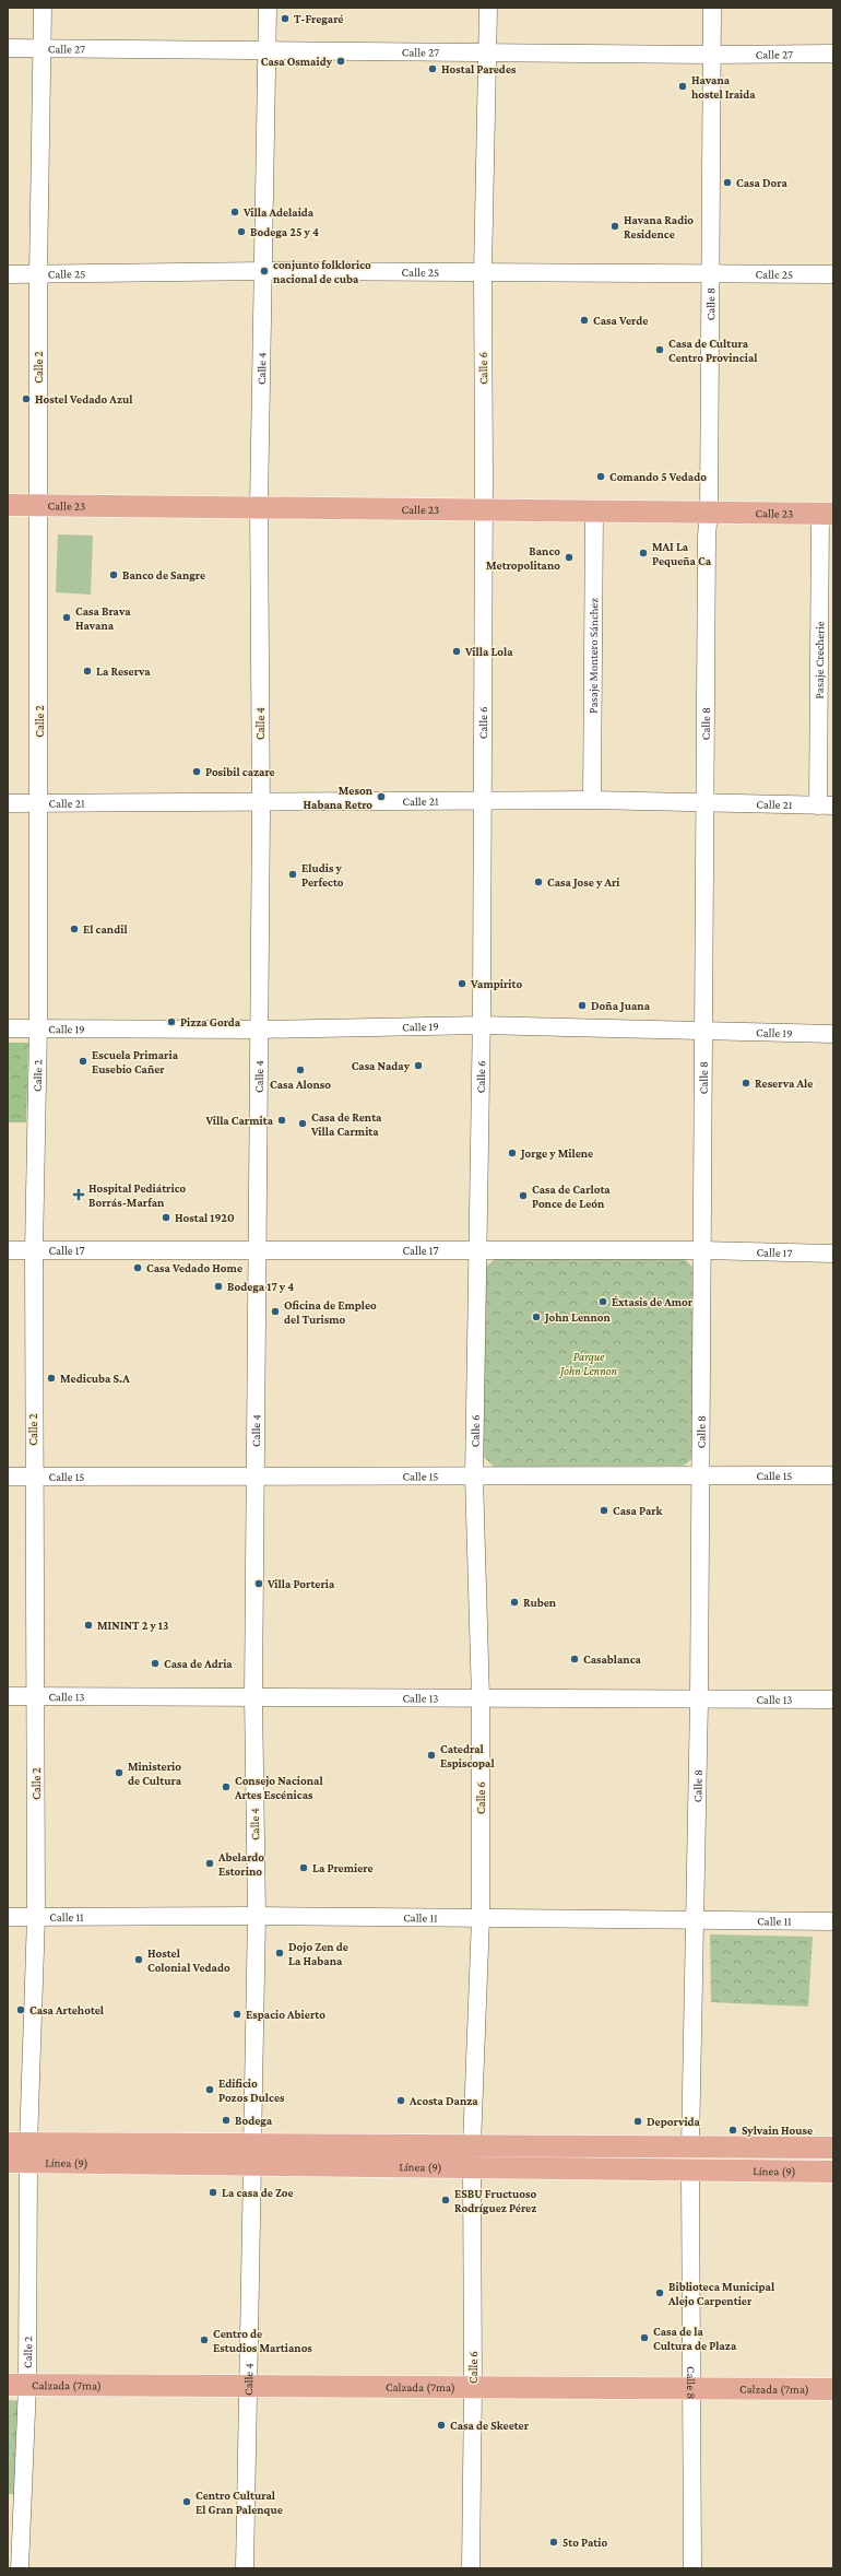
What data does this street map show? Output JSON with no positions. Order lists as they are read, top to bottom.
{
  "streets": {
    "main road": ["Calle 23", "Línea (9)", "Calzada (7ma)"],
    "street": [
      "Calle 27",
      "Calle 25",
      "Calle 8",
      "Calle 2",
      "Calle 6",
      "Calle 4",
      "Pasaje Montero Sánchez",
      "Pasaje Crecherie",
      "Calle 21",
      "Calle 19",
      "Calle 17",
      "Calle 15",
      "Calle 13",
      "Calle 11"
    ]
  },
  "crossings": [
    ["Calle 27", "Calle 8"],
    ["Calle 27", "Calle 2"],
    ["Calle 27", "Calle 6"],
    ["Calle 27", "Calle 4"],
    ["Calle 25", "Calle 8"],
    ["Calle 25", "Calle 2"],
    ["Calle 25", "Calle 6"],
    ["Calle 25", "Calle 4"],
    ["Calle 8", "Calle 23"],
    ["Calle 8", "Calle 21"],
    ["Calle 8", "Calle 19"],
    ["Calle 8", "Calle 17"],
    ["Calle 8", "Calle 15"],
    ["Calle 8", "Calle 13"],
    ["Calle 8", "Calle 11"],
    ["Calle 8", "Línea (9)"],
    ["Calle 8", "Calzada (7ma)"],
    ["Calle 2", "Calle 23"],
    ["Calle 2", "Calle 21"],
    ["Calle 2", "Calle 19"],
    ["Calle 2", "Calle 17"],
    ["Calle 2", "Calle 15"],
    ["Calle 2", "Calle 13"],
    ["Calle 2", "Calle 11"],
    ["Calle 2", "Línea (9)"],
    ["Calle 2", "Calzada (7ma)"],
    ["Calle 6", "Calle 23"],
    ["Calle 6", "Calle 21"],
    ["Calle 6", "Calle 19"],
    ["Calle 6", "Calle 17"],
    ["Calle 6", "Calle 15"],
    ["Calle 6", "Calle 13"],
    ["Calle 6", "Calle 11"],
    ["Calle 6", "Línea (9)"],
    ["Calle 6", "Calzada (7ma)"],
    ["Calle 4", "Calle 23"],
    ["Calle 4", "Calle 21"],
    ["Calle 4", "Calle 19"],
    ["Calle 4", "Calle 17"],
    ["Calle 4", "Calle 15"],
    ["Calle 4", "Calle 13"],
    ["Calle 4", "Calle 11"],
    ["Calle 4", "Línea (9)"],
    ["Calle 4", "Calzada (7ma)"],
    ["Calle 23", "Pasaje Montero Sánchez"],
    ["Calle 23", "Pasaje Crecherie"],
    ["Pasaje Montero Sánchez", "Calle 21"],
    ["Pasaje Crecherie", "Calle 21"]
  ],
  "parks": ["Parque John Lennon"],
  "places": {
    "other": [
      "T-Fregaré",
      "Casa Osmaidy",
      "Hostal Paredes",
      "Havana hostel Iraida",
      "Casa Dora",
      "Villa Adelaida",
      "Havana Radio Residence",
      "Bodega 25 y 4",
      "conjunto folklorico nacional de cuba",
      "Casa Verde",
      "Casa de Cultura Centro Provincial",
      "Hostel Vedado Azul",
      "Comando 5 Vedado",
      "MAI La Pequeña Ca",
      "Banco Metropolitano",
      "Banco de Sangre",
      "Casa Brava Havana",
      "Villa Lola",
      "La Reserva",
      "Posibil cazare",
      "Meson Habana Retro",
      "Eludis y Perfecto",
      "Casa Jose y Ari",
      "El candil",
      "Vampirito",
      "Doña Juana",
      "Pizza Gorda",
      "Escuela Primaria Eusebio Cañer",
      "Casa Naday",
      "Casa Alonso",
      "Reserva Ale",
      "Villa Carmita",
      "Casa de Renta Villa Carmita",
      "Jorge y Milene",
      "Casa de Carlota Ponce de León",
      "Hostal 1920",
      "Casa Vedado Home",
      "Bodega 17 y 4",
      "Éxtasis de Amor",
      "Oficina de Empleo del Turismo",
      "John Lennon",
      "Medicuba S.A",
      "Casa Park",
      "Villa Porteria",
      "Ruben",
      "MININT 2 y 13",
      "Casablanca",
      "Casa de Adria",
      "Catedral Espiscopal",
      "Ministerio de Cultura",
      "Consejo Nacional Artes Escénicas",
      "Abelardo Estorino",
      "La Premiere",
      "Dojo Zen de La Habana",
      "Hostel Colonial Vedado",
      "Casa Artehotel",
      "Espacio Abierto",
      "Edificio Pozos Dulces",
      "Acosta Danza",
      "Bodega",
      "Deporvida",
      "Sylvain House",
      "La casa de Zoe",
      "ESBU Fructuoso Rodríguez Pérez",
      "Biblioteca Municipal Alejo Carpentier",
      "Casa de la Cultura de Plaza",
      "Centro de Estudios Martianos",
      "Casa de Skeeter",
      "Centro Cultural El Gran Palenque",
      "5to Patio"
    ],
    "health": ["Hospital Pediátrico Borrás-Marfan"]
  }
}
